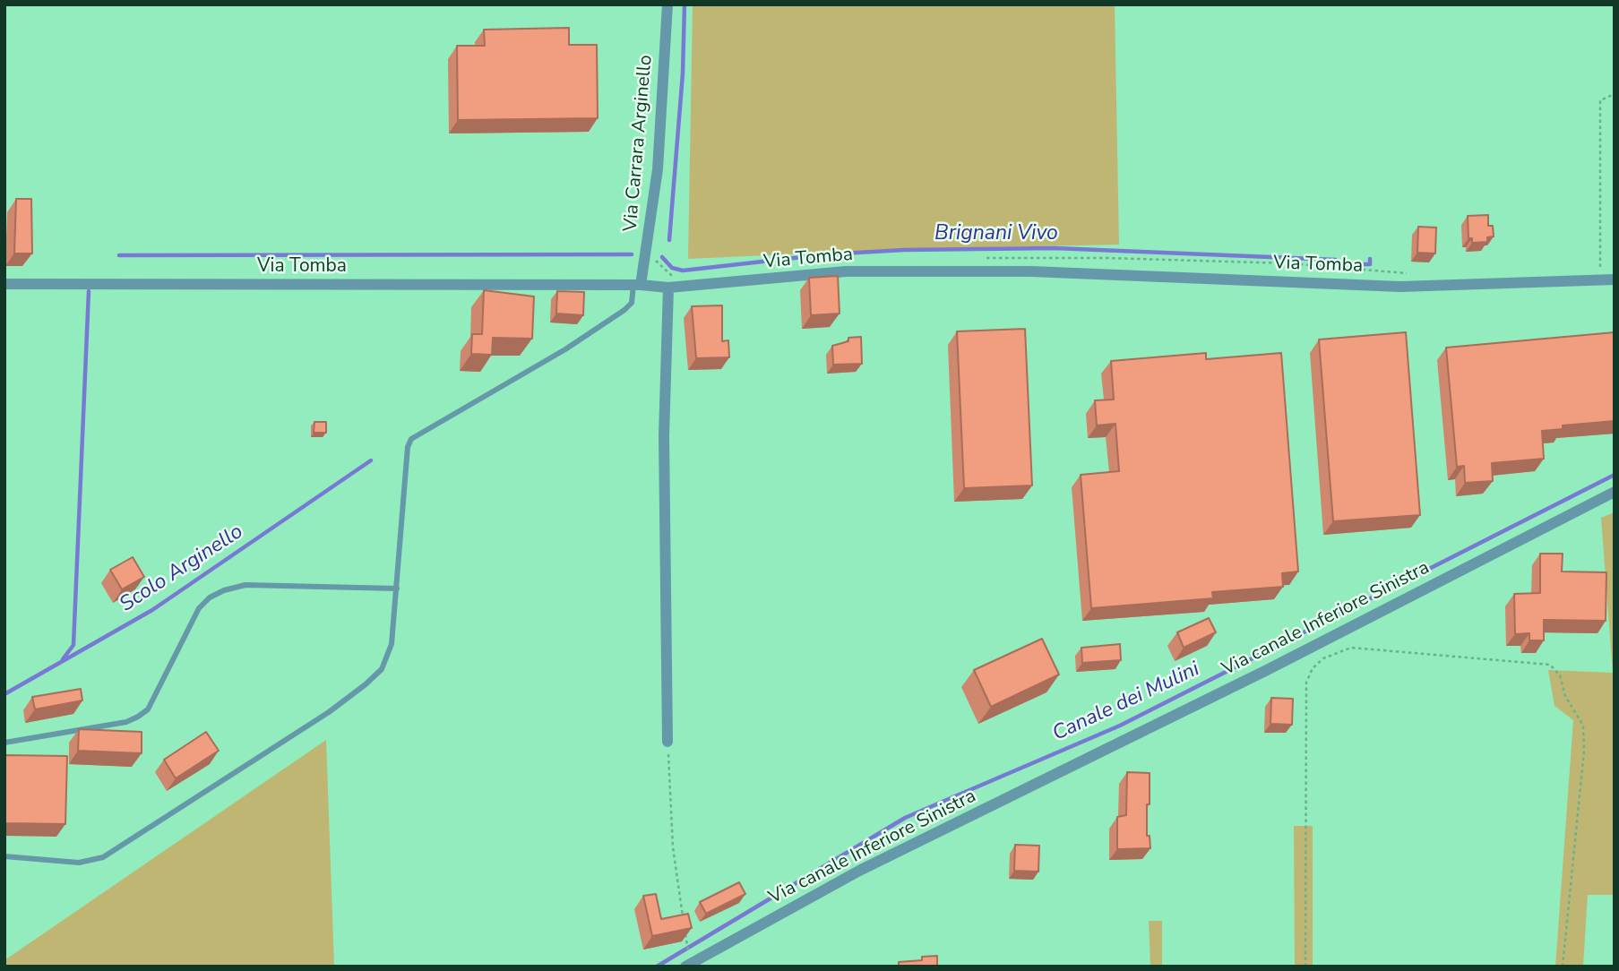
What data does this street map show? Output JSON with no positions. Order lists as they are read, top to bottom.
{
  "streets": {
    "street": ["Via Carrara Arginello", "Via Tomba", "Via canale Inferiore Sinistra"]
  },
  "crossings": [
    ["Via Carrara Arginello", "Via Tomba"]
  ],
  "water": ["Brignani Vivo", "Scolo Arginello", "Canale dei Mulini"]
}
